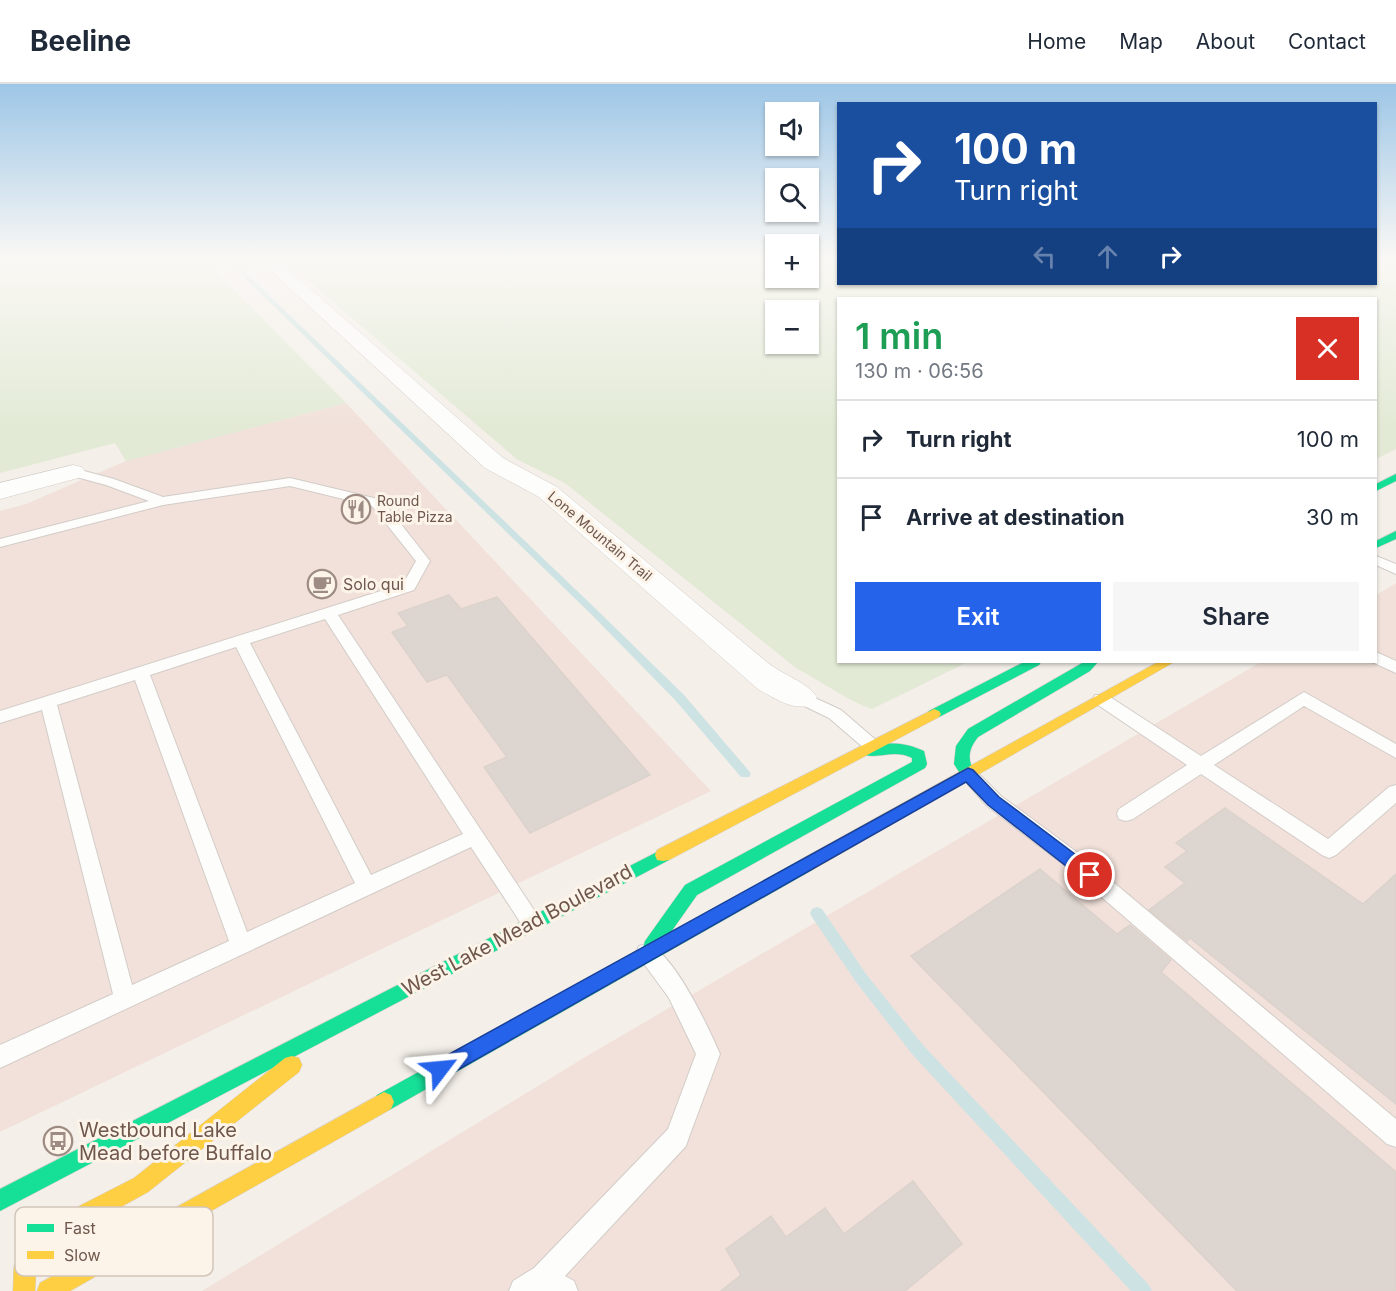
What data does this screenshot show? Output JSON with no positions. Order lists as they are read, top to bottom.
{
  "streets": {
    "main road": ["West Lake Mead Boulevard"],
    "street": ["Lone Mountain Trail"]
  },
  "places": {
    "restaurant": ["Round Table Pizza"],
    "cafe": ["Solo qui"],
    "bus stop": ["Westbound Lake Mead before Buffalo"]
  },
  "legend": ["Fast", "Slow"],
  "page": {
    "header": "Beeline",
    "nav": [
      "Home",
      "Map",
      "About",
      "Contact"
    ],
    "map_buttons": ["+", "−"],
    "turn": ["100 m", "Turn right"],
    "heading": ["1 min", "130 m · 06:56"],
    "list": [
      {
        "name": "Turn right",
        "value": "100 m"
      },
      {
        "name": "Arrive at destination",
        "value": "30 m"
      }
    ],
    "buttons": ["Exit", "Share"]
  }
}
